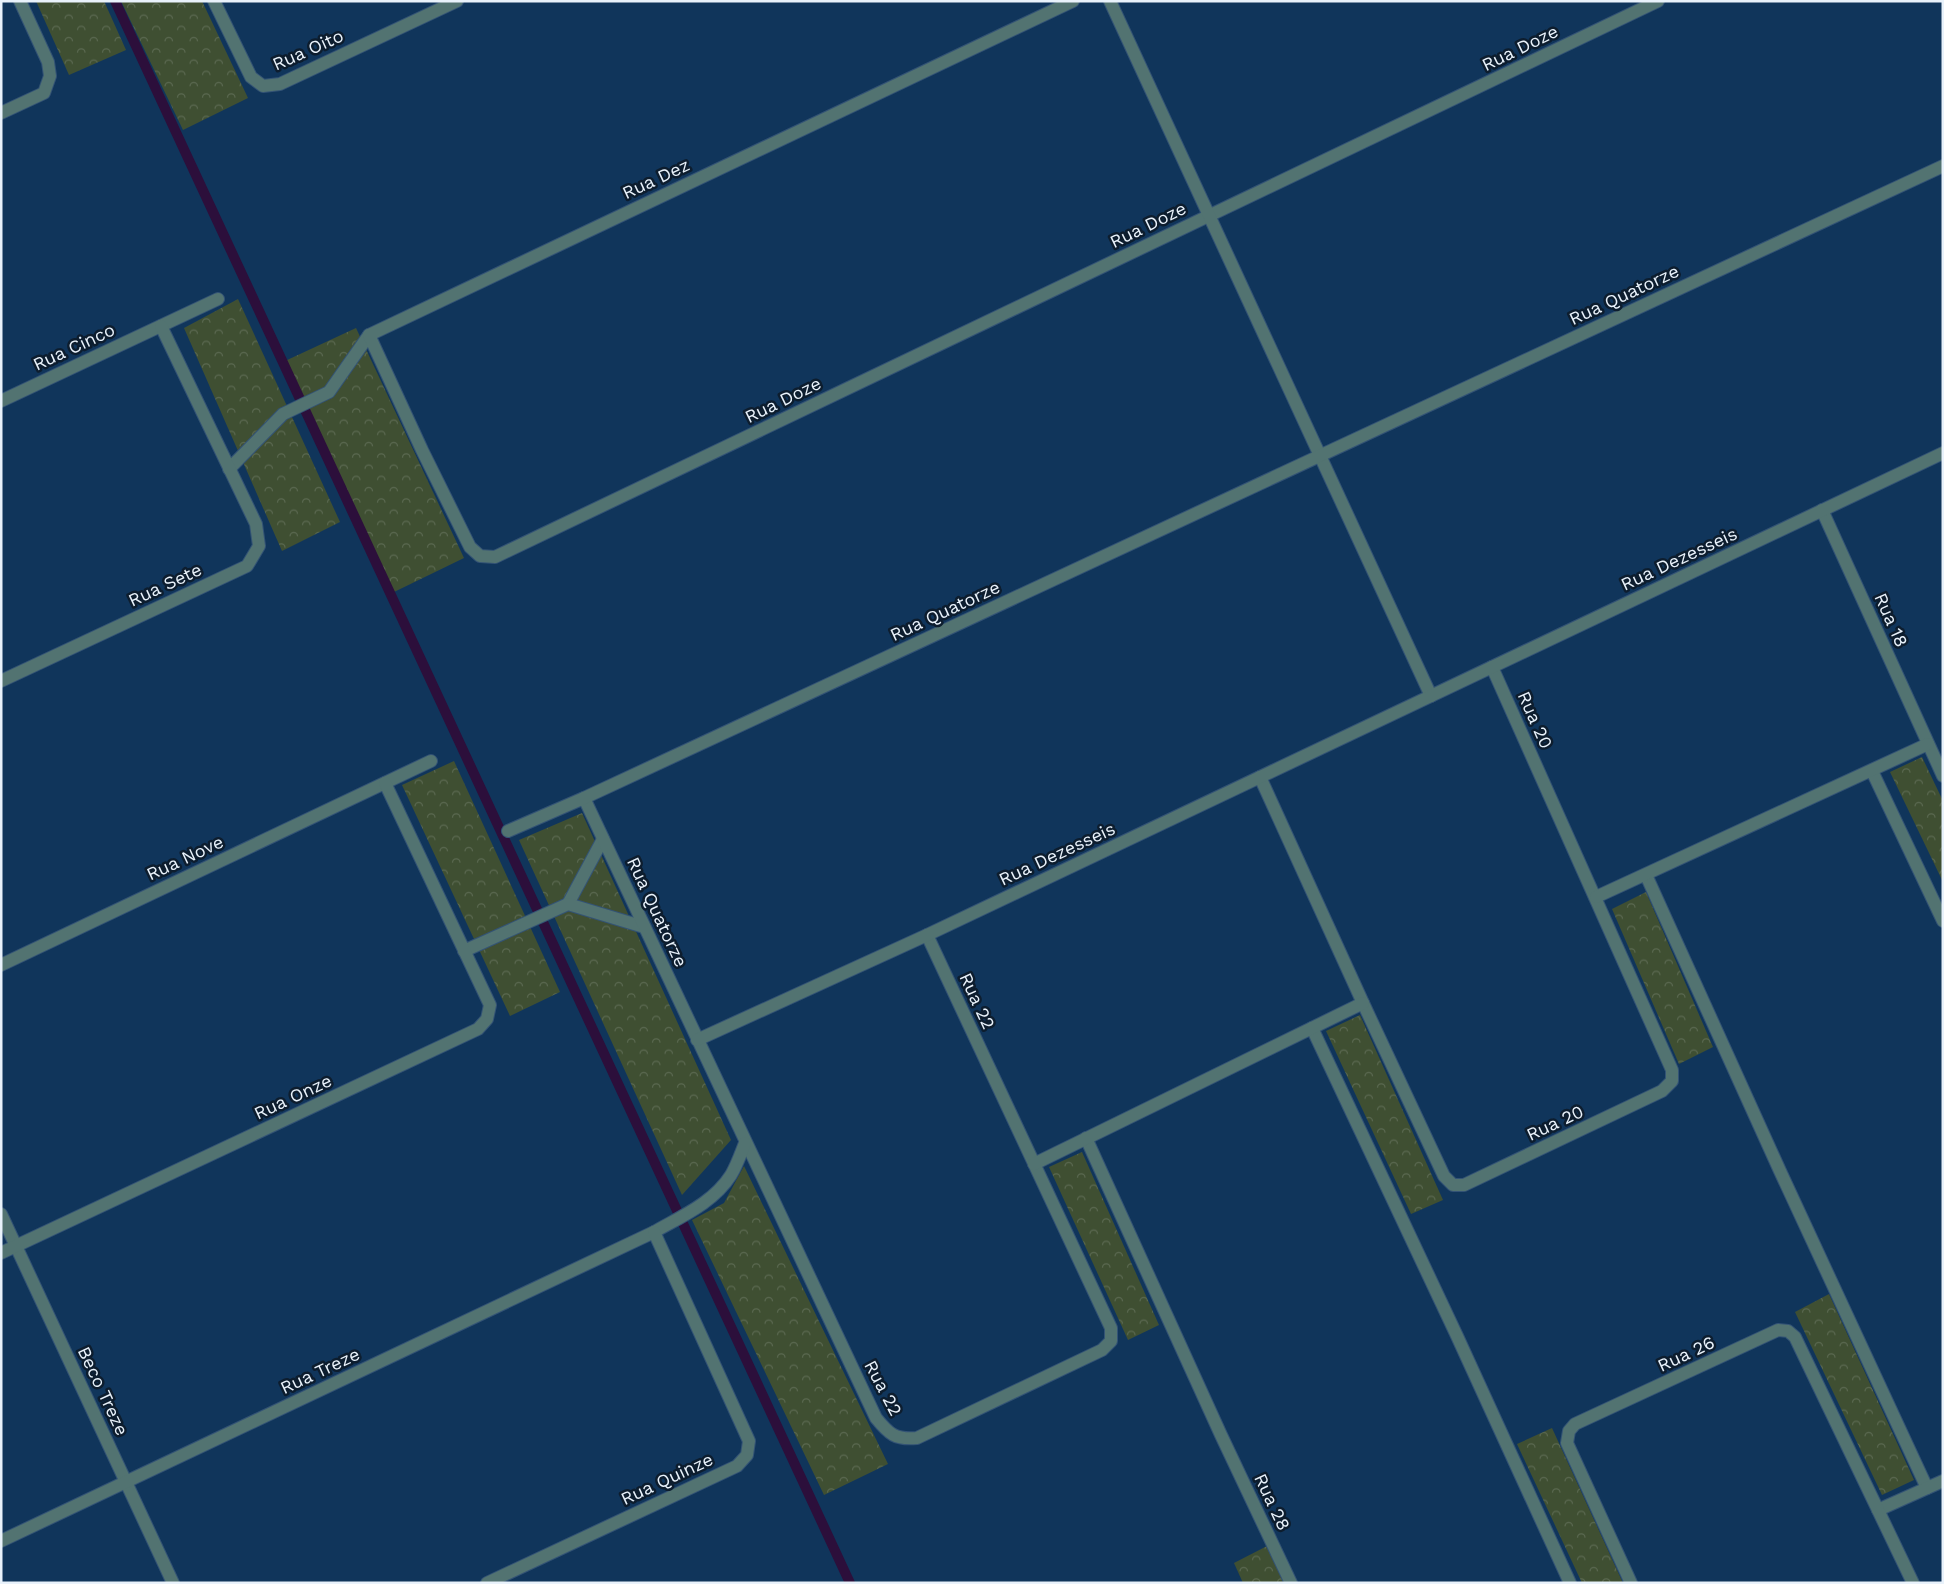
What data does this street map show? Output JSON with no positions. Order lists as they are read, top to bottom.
{
  "streets": {
    "street": [
      "Rua Doze",
      "Rua Oito",
      "Rua Dez",
      "Rua Quatorze",
      "Rua Cinco",
      "Rua Dezesseis",
      "Rua Sete",
      "Rua 18",
      "Rua 20",
      "Rua Nove",
      "Rua 22",
      "Rua Onze",
      "Rua 26",
      "Rua Treze",
      "Beco Treze",
      "Rua Quinze",
      "Rua 28"
    ]
  },
  "crossings": [
    ["Rua Doze", "Rua Dez"],
    ["Rua Doze", "Rua Quatorze"],
    ["Rua Quatorze", "Rua Dezesseis"],
    ["Rua Quatorze", "Rua 22"],
    ["Rua Dezesseis", "Rua 18"],
    ["Rua Dezesseis", "Rua 20"],
    ["Rua Dezesseis", "Rua 22"],
    ["Rua Nove", "Rua Onze"],
    ["Rua 22", "Rua Treze"],
    ["Rua Onze", "Beco Treze"],
    ["Rua Treze", "Beco Treze"],
    ["Rua Treze", "Rua Quinze"]
  ]
}
